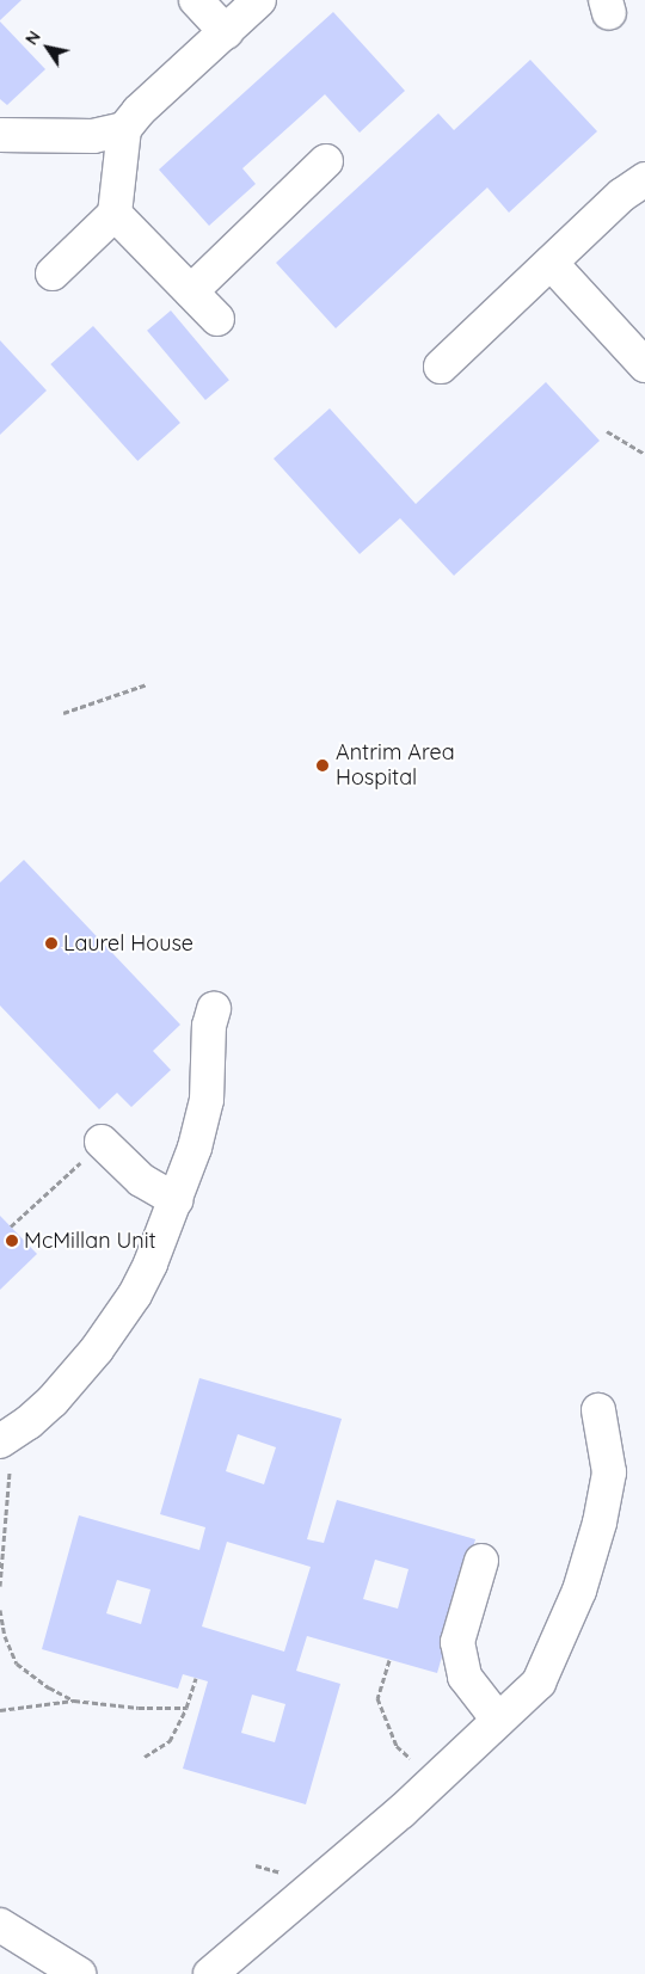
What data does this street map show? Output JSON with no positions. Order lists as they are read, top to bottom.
{
  "places": ["Antrim Area Hospital", "Laurel House", "McMillan Unit"],
  "north": "top left"
}
